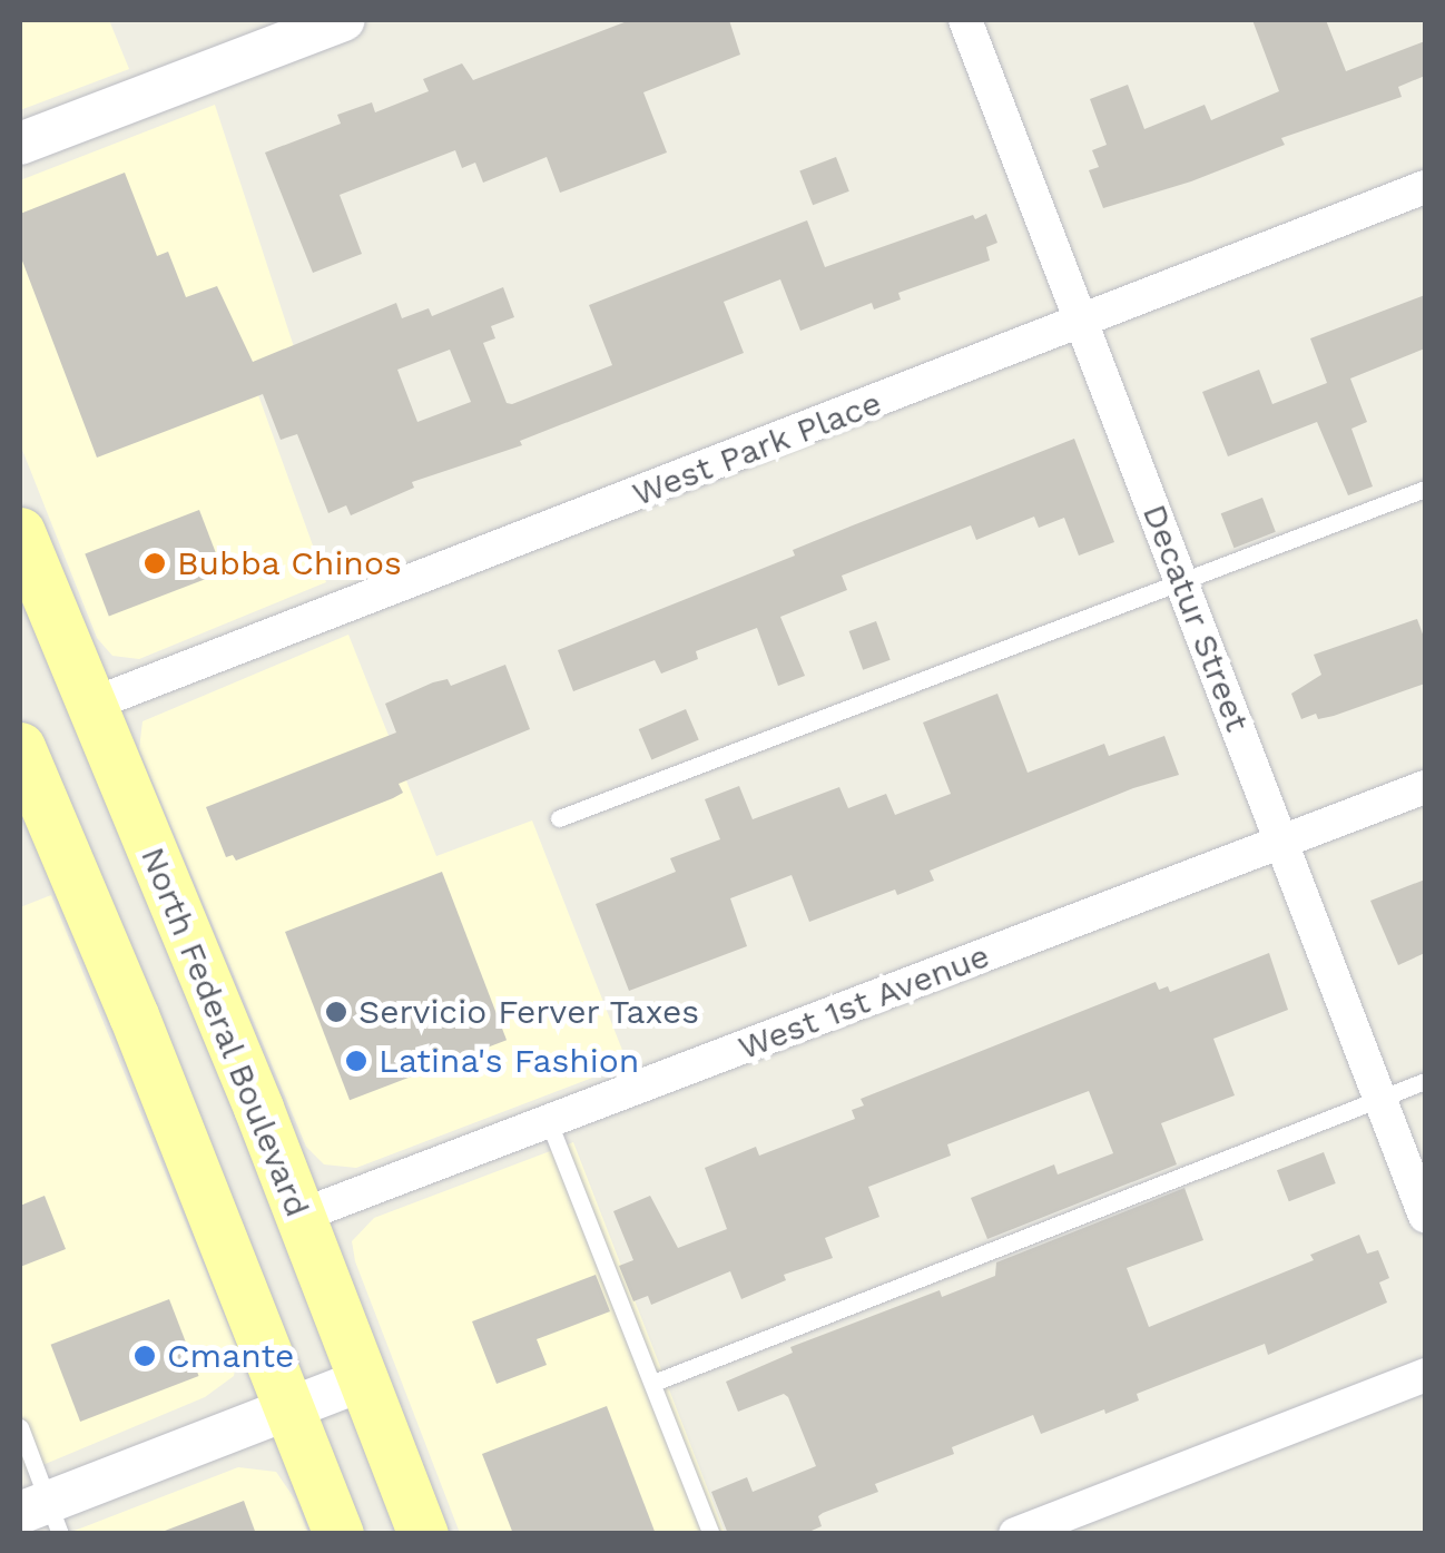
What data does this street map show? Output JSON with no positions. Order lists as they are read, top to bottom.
{
  "streets": {
    "main road": ["North Federal Boulevard"],
    "street": ["West Park Place", "Decatur Street", "West 1st Avenue"]
  },
  "crossings": [
    ["West Park Place", "Decatur Street"],
    ["West Park Place", "North Federal Boulevard"],
    ["Decatur Street", "West 1st Avenue"],
    ["West 1st Avenue", "North Federal Boulevard"]
  ],
  "places": [
    "Bubba Chinos",
    "Servicio Ferver Taxes",
    "Latina's Fashion",
    "Cmante"
  ]
}
